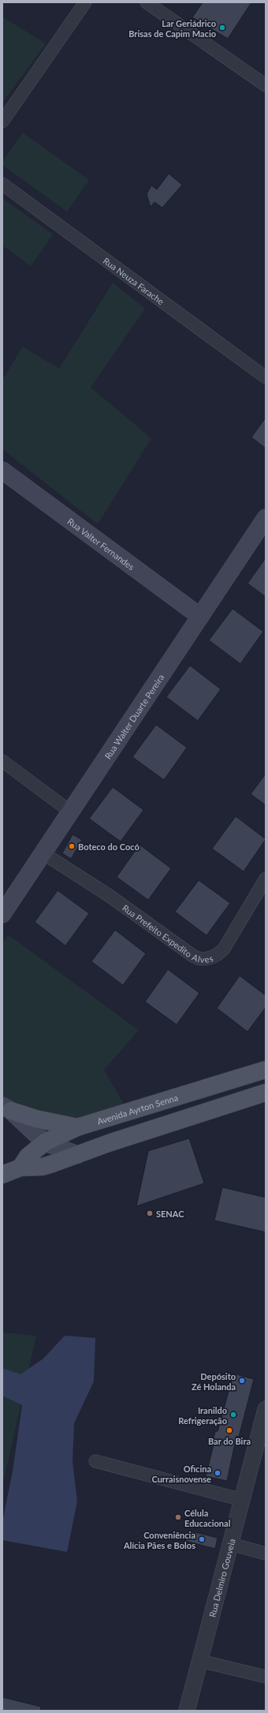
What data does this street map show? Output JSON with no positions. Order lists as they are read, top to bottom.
{
  "streets": {
    "main road": ["Rua Valter Fernandes", "Rua Walter Duarte Pereira", "Avenida Ayrton Senna"],
    "street": ["Rua Neuza Farache", "Rua Prefeito Expedito Alves", "Rua Delmiro Gouveia"]
  },
  "crossings": [
    ["Rua Valter Fernandes", "Rua Walter Duarte Pereira"],
    ["Rua Walter Duarte Pereira", "Rua Prefeito Expedito Alves"]
  ],
  "places": [
    "Lar Geriádrico Brisas de Capim Macio",
    "Boteco do Cocó",
    "SENAC",
    "Depósito Zé Holanda",
    "Iranildo Refrigeração",
    "Bar do Bira",
    "Oficina Curraisnovense",
    "Célula Educacional",
    "Conveniência Alícia Pães e Bolos"
  ]
}
